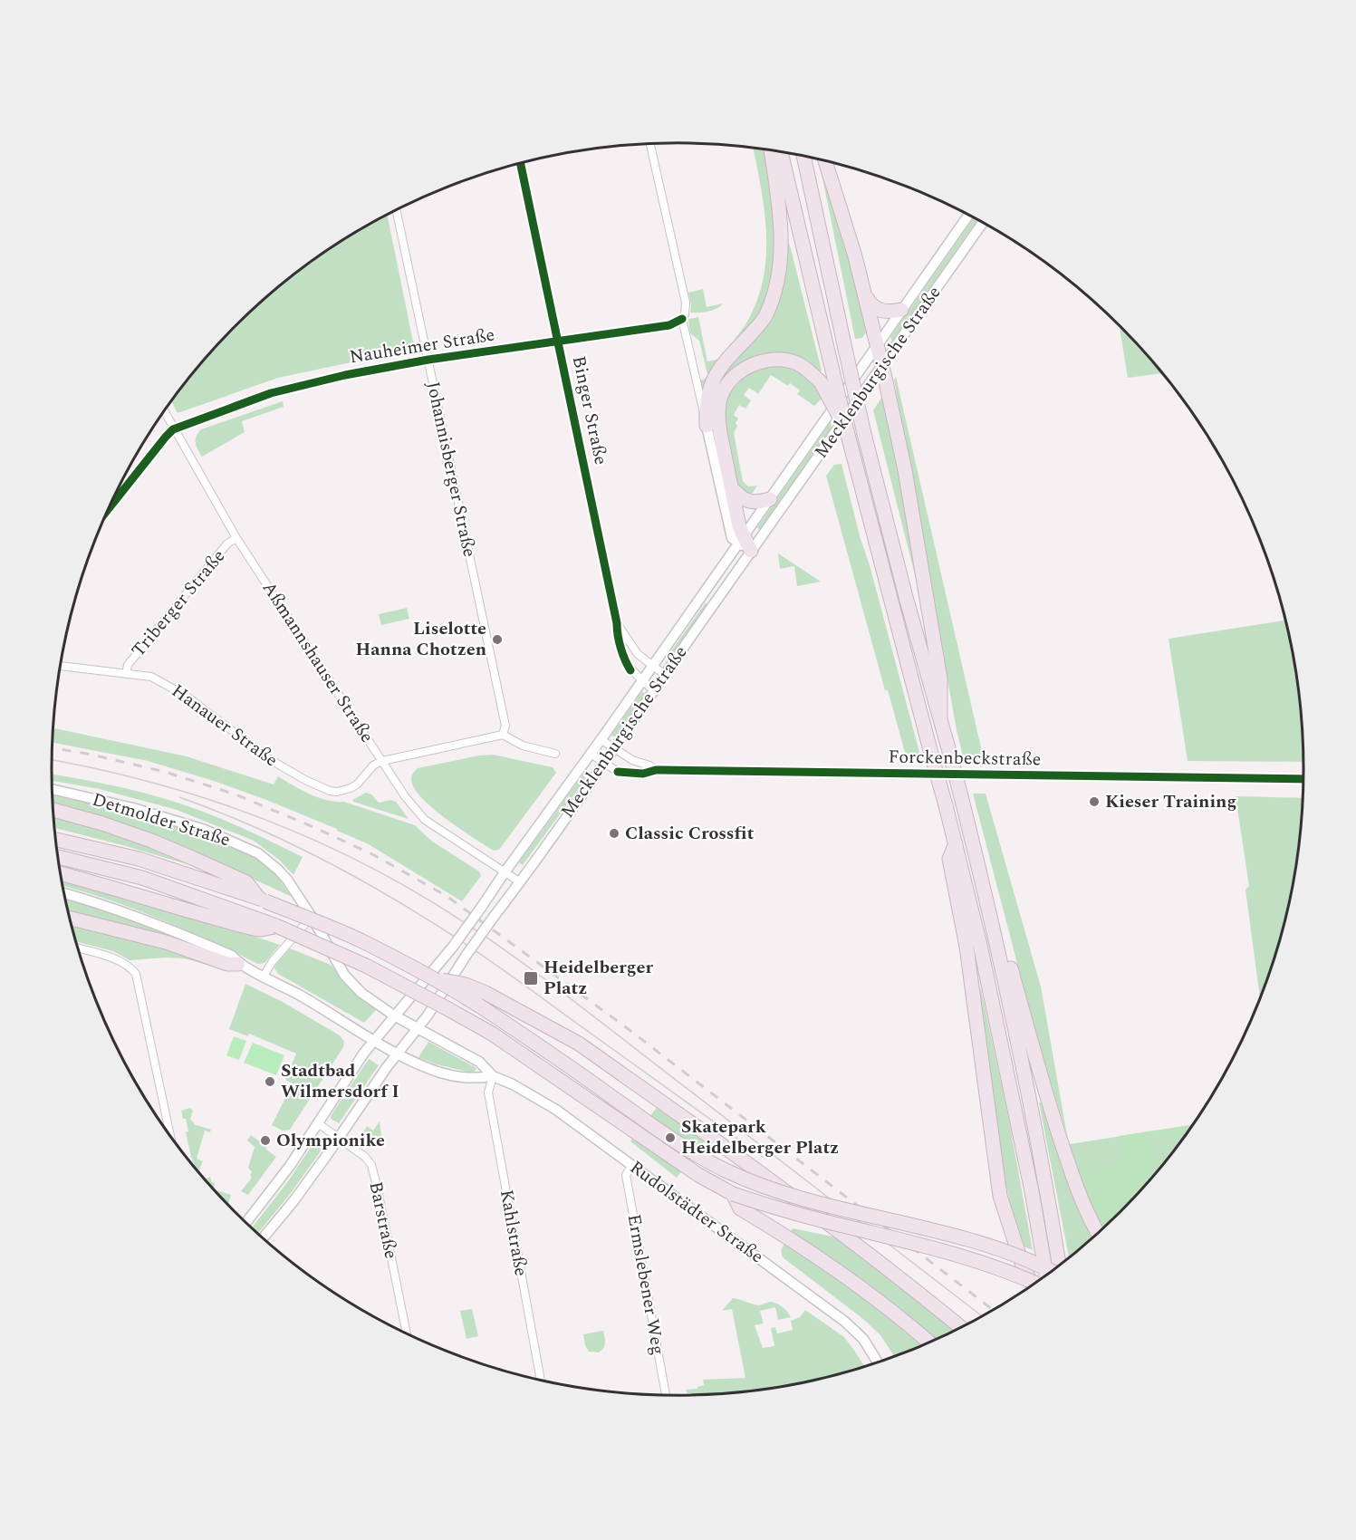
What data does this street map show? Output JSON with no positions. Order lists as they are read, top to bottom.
{
  "streets": {
    "main road": ["Mecklenburgische Straße", "Detmolder Straße", "Rudolstädter Straße"],
    "street": [
      "Nauheimer Straße",
      "Binger Straße",
      "Johannisberger Straße",
      "Triberger Straße",
      "Aßmannshauser Straße",
      "Hanauer Straße",
      "Forckenbeckstraße",
      "Barstraße",
      "Kahlstraße",
      "Ermslebener Weg"
    ]
  },
  "crossings": [
    ["Nauheimer Straße", "Binger Straße"],
    ["Nauheimer Straße", "Johannisberger Straße"],
    ["Nauheimer Straße", "Aßmannshauser Straße"],
    ["Mecklenburgische Straße", "Binger Straße"],
    ["Mecklenburgische Straße", "Aßmannshauser Straße"],
    ["Mecklenburgische Straße", "Forckenbeckstraße"],
    ["Mecklenburgische Straße", "Detmolder Straße"],
    ["Mecklenburgische Straße", "Rudolstädter Straße"],
    ["Mecklenburgische Straße", "Barstraße"],
    ["Triberger Straße", "Aßmannshauser Straße"],
    ["Triberger Straße", "Hanauer Straße"],
    ["Aßmannshauser Straße", "Hanauer Straße"],
    ["Detmolder Straße", "Rudolstädter Straße"],
    ["Rudolstädter Straße", "Kahlstraße"],
    ["Rudolstädter Straße", "Ermslebener Weg"]
  ],
  "places": {
    "other": [
      "Liselotte Hanna Chotzen",
      "Kieser Training",
      "Classic Crossfit",
      "Stadtbad Wilmersdorf I",
      "Skatepark Heidelberger Platz",
      "Olympionike"
    ],
    "transit": ["Heidelberger Platz"]
  }
}
